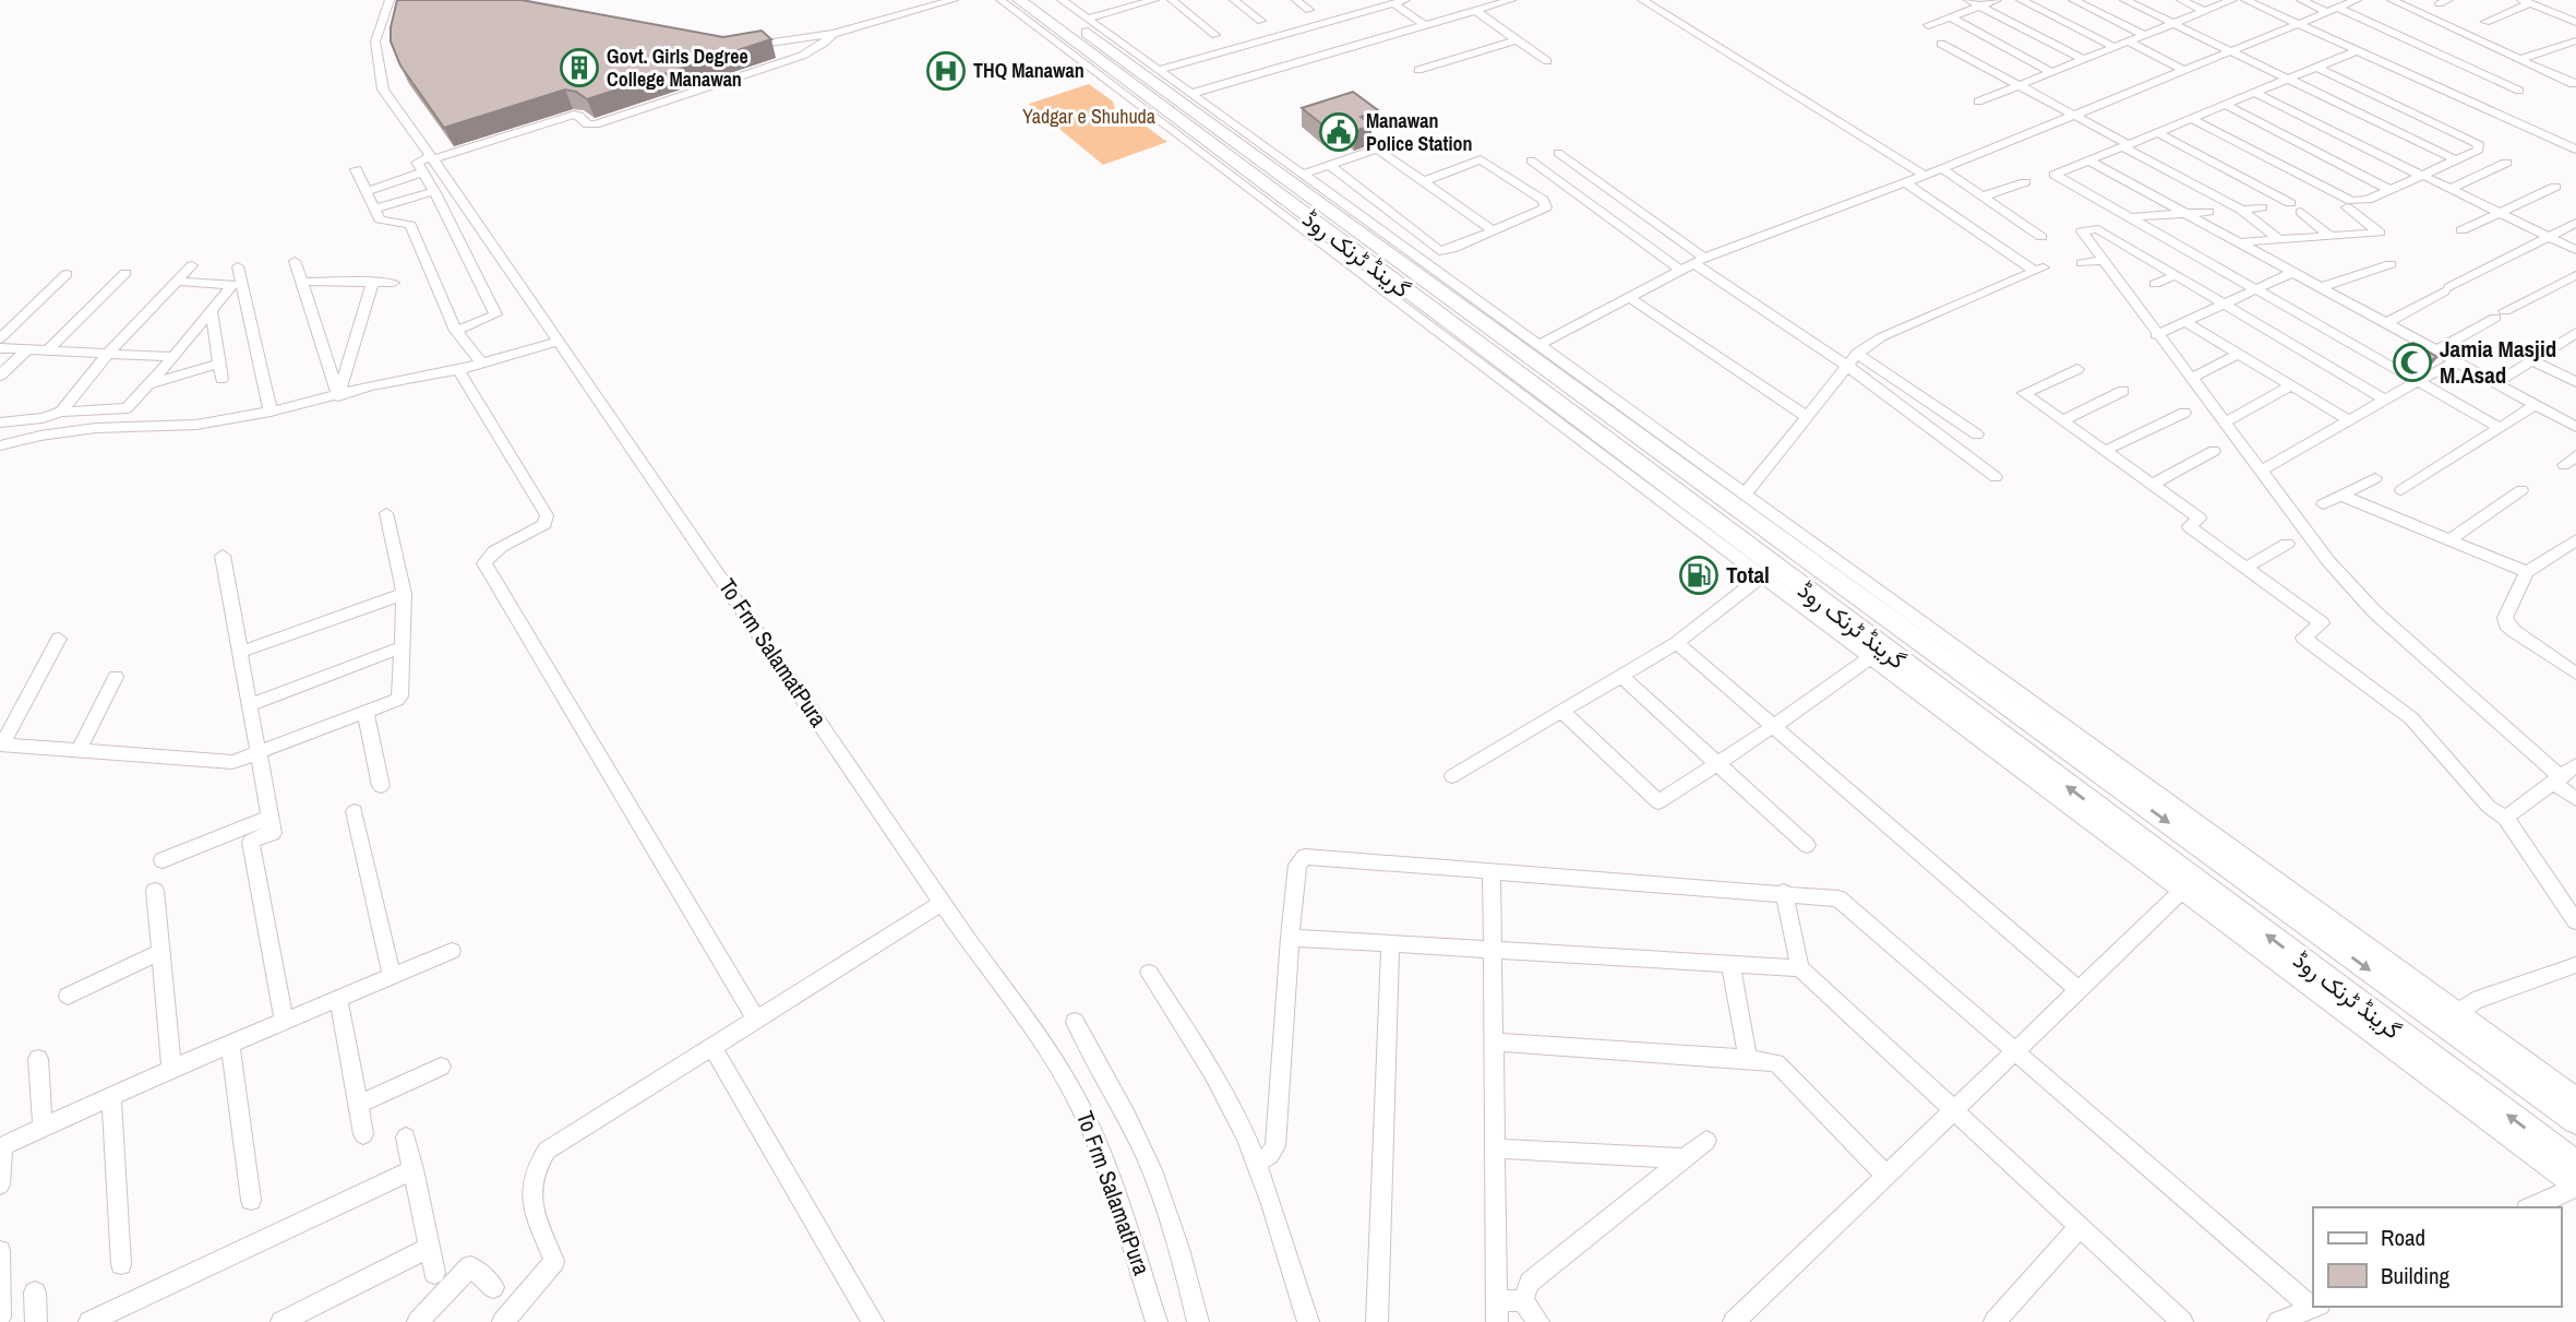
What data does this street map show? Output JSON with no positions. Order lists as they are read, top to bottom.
{
  "streets": {
    "highway": ["گرینڈ ٹرنک روڈ"],
    "street": ["To Frm SalamatPura"]
  },
  "parks": ["Yadgar e Shuhuda"],
  "places": {
    "building": ["Govt. Girls Degree College Manawan"],
    "hospital": ["THQ Manawan"],
    "public building": ["Manawan Police Station"],
    "mosque": ["Jamia Masjid M.Asad"],
    "fuel station": ["Total"]
  },
  "legend": ["Road", "Building"]
}
